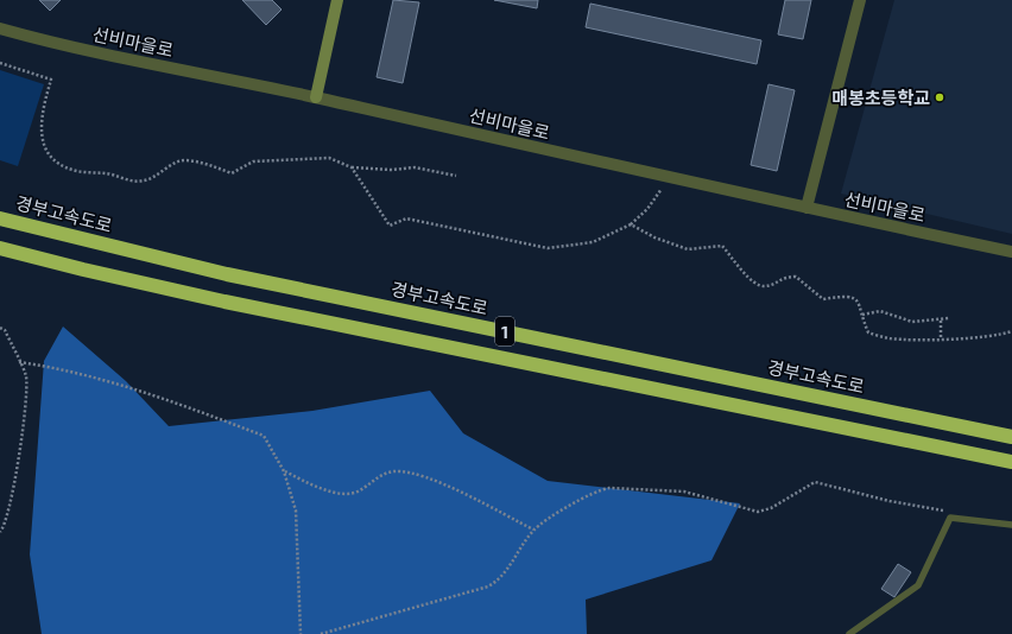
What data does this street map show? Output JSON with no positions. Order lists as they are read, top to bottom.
{
  "streets": {
    "highway": ["경부고속도로", "1"],
    "street": ["선비마을로"]
  },
  "places": ["매봉초등학교"]
}
